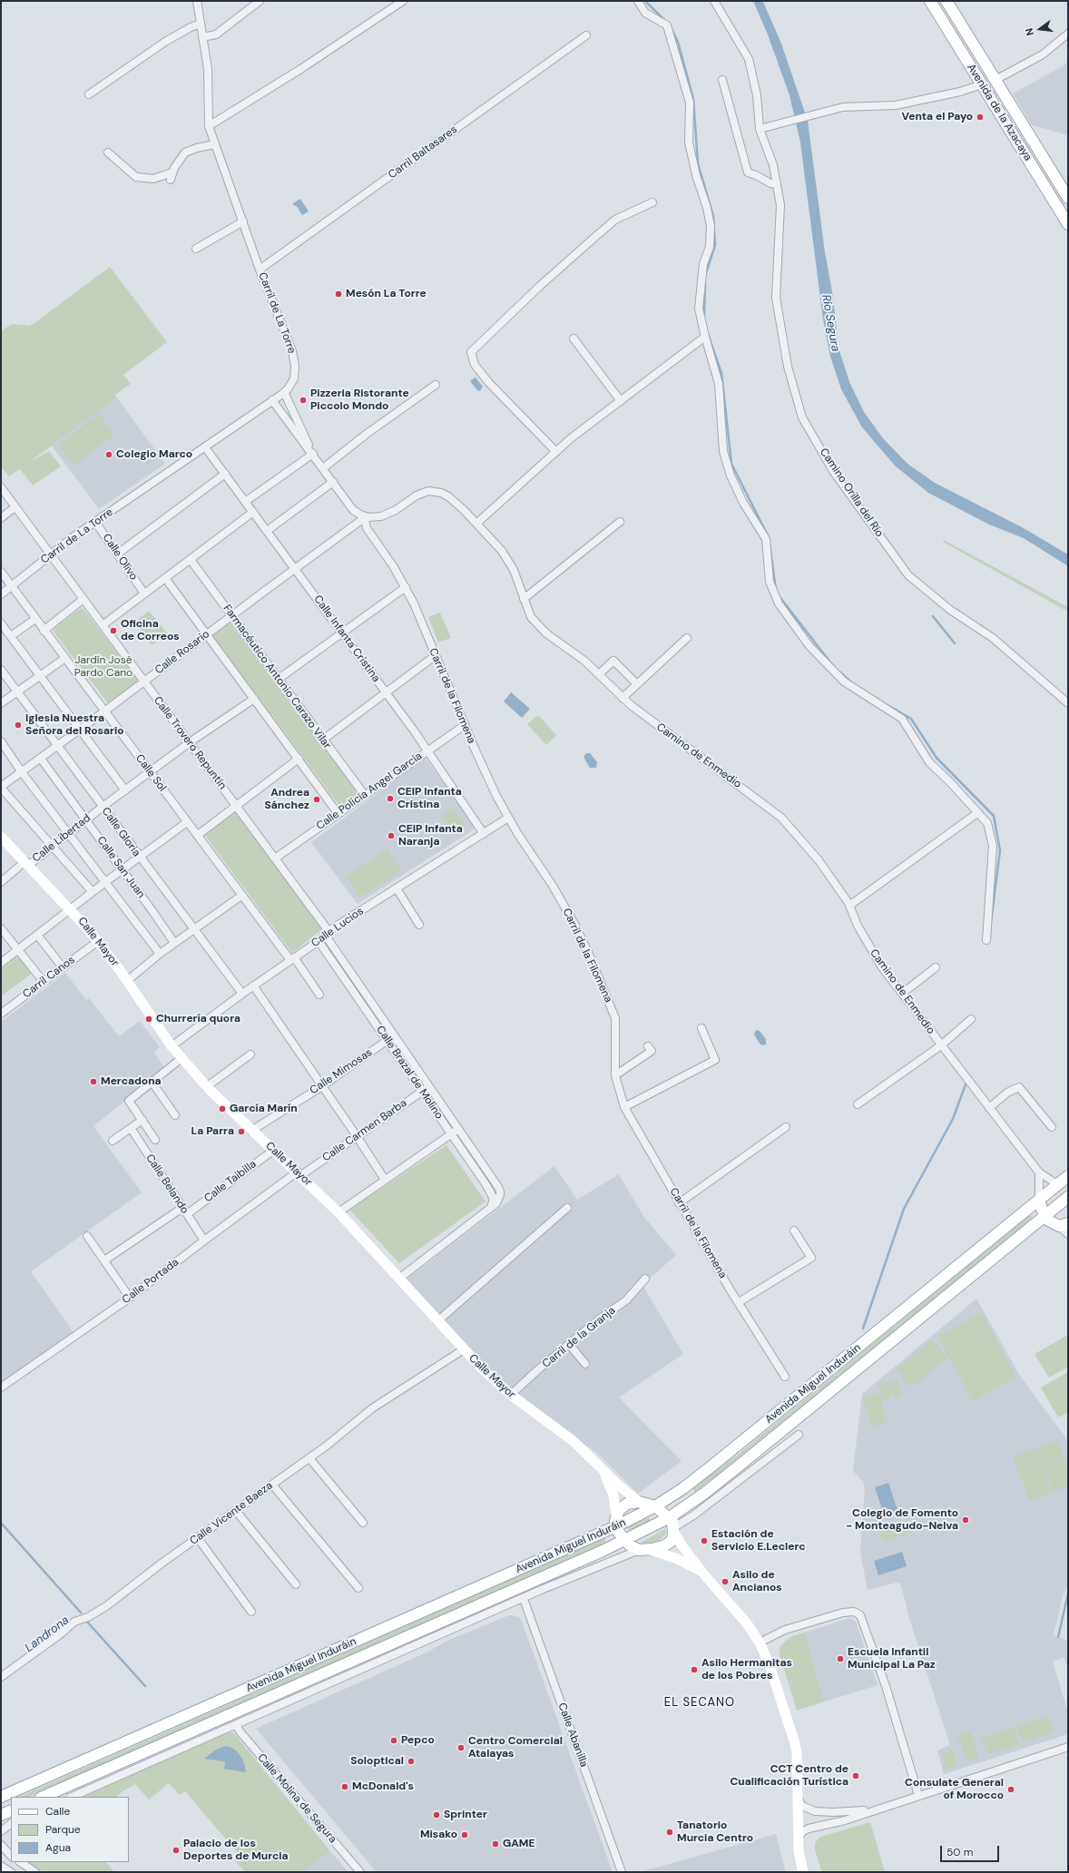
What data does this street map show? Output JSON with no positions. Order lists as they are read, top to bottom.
{
  "streets": {
    "main road": ["Avenida de la Azacaya", "Calle Mayor", "Avenida Miguel Induráin"],
    "street": [
      "Carril Baltasares",
      "Carril de La Torre",
      "Camino Orilla del Río",
      "Calle Olivo",
      "Calle Infanta Cristina",
      "Calle Rosario",
      "Farmacéutico Antonio Carazo Vilar",
      "Carril de la Filomena",
      "Calle Trovero Repuntín",
      "Camino de Enmedio",
      "Calle Sol",
      "Calle Policía Angel García",
      "Calle Gloria",
      "Calle Libertad",
      "Calle San Juan",
      "Calle Lucios",
      "Carril Canos",
      "Calle Mimosas",
      "Calle Brazal de Molino",
      "Calle Carmen Barba",
      "Calle Taibilla",
      "Calle Belando",
      "Calle Portada",
      "Carril de la Granja",
      "Calle Vicente Baeza",
      "Calle Abanilla",
      "Calle Molina de Segura"
    ]
  },
  "crossings": [
    ["Carril Baltasares", "Carril de La Torre"],
    ["Carril de La Torre", "Calle Olivo"],
    ["Carril de La Torre", "Calle Infanta Cristina"],
    ["Carril de La Torre", "Calle Trovero Repuntín"],
    ["Carril de La Torre", "Calle Sol"],
    ["Calle Infanta Cristina", "Calle Rosario"],
    ["Calle Infanta Cristina", "Calle Policía Angel García"],
    ["Calle Infanta Cristina", "Calle Lucios"],
    ["Calle Rosario", "Farmacéutico Antonio Carazo Vilar"],
    ["Calle Rosario", "Carril de la Filomena"],
    ["Calle Rosario", "Calle Trovero Repuntín"],
    ["Calle Rosario", "Camino de Enmedio"],
    ["Calle Rosario", "Calle Sol"],
    ["Calle Rosario", "Calle Gloria"],
    ["Calle Rosario", "Calle San Juan"],
    ["Farmacéutico Antonio Carazo Vilar", "Calle Policía Angel García"],
    ["Carril de la Filomena", "Camino de Enmedio"],
    ["Carril de la Filomena", "Calle Policía Angel García"],
    ["Carril de la Filomena", "Calle Lucios"],
    ["Calle Trovero Repuntín", "Calle Policía Angel García"],
    ["Calle Trovero Repuntín", "Calle Libertad"],
    ["Calle Trovero Repuntín", "Calle Lucios"],
    ["Calle Trovero Repuntín", "Calle Mimosas"],
    ["Calle Trovero Repuntín", "Calle Brazal de Molino"],
    ["Calle Trovero Repuntín", "Calle Carmen Barba"],
    ["Camino de Enmedio", "Avenida Miguel Induráin"],
    ["Calle Sol", "Calle Libertad"],
    ["Calle Sol", "Calle Lucios"],
    ["Calle Gloria", "Calle Libertad"],
    ["Calle Gloria", "Calle Lucios"],
    ["Calle Libertad", "Calle San Juan"],
    ["Calle Libertad", "Calle Mayor"],
    ["Calle Lucios", "Calle Mayor"],
    ["Calle Lucios", "Calle Brazal de Molino"],
    ["Calle Mayor", "Carril Canos"],
    ["Calle Mayor", "Calle Mimosas"],
    ["Calle Mayor", "Calle Carmen Barba"],
    ["Calle Mayor", "Calle Taibilla"],
    ["Calle Mayor", "Calle Portada"],
    ["Calle Mayor", "Carril de la Granja"],
    ["Calle Mayor", "Calle Vicente Baeza"],
    ["Calle Mimosas", "Calle Brazal de Molino"],
    ["Calle Brazal de Molino", "Calle Carmen Barba"],
    ["Calle Carmen Barba", "Calle Portada"],
    ["Calle Taibilla", "Calle Belando"],
    ["Calle Belando", "Calle Portada"]
  ],
  "districts": ["EL SECANO"],
  "water": ["Río Segura", "Landrona"],
  "parks": ["Jardín José Pardo Cano"],
  "places": [
    "Venta el Payo",
    "Mesón La Torre",
    "Pizzeria Ristorante Piccolo Mondo",
    "Colegio Marco",
    "Oficina de Correos",
    "Iglesia Nuestra Señora del Rosario",
    "CEIP Infanta Cristina",
    "Andrea Sánchez",
    "CEIP Infanta Naranja",
    "Churrería quora",
    "Mercadona",
    "García Marín",
    "La Parra",
    "Colegio de Fomento - Monteagudo-Nelva",
    "Estación de Servicio E.Leclerc",
    "Asilo de Ancianos",
    "Escuela Infantil Municipal La Paz",
    "Asilo Hermanitas de los Pobres",
    "Pepco",
    "Centro Comercial Atalayas",
    "Soloptical",
    "CCT Centro de Cualificación Turística",
    "McDonald's",
    "Consulate General of Morocco",
    "Sprinter",
    "Tanatorio Murcia Centro",
    "Misako",
    "GAME",
    "Palacio de los Deportes de Murcia"
  ],
  "legend": ["Calle", "Parque", "Agua"],
  "scale_bar": "50 m",
  "north": "left"
}
